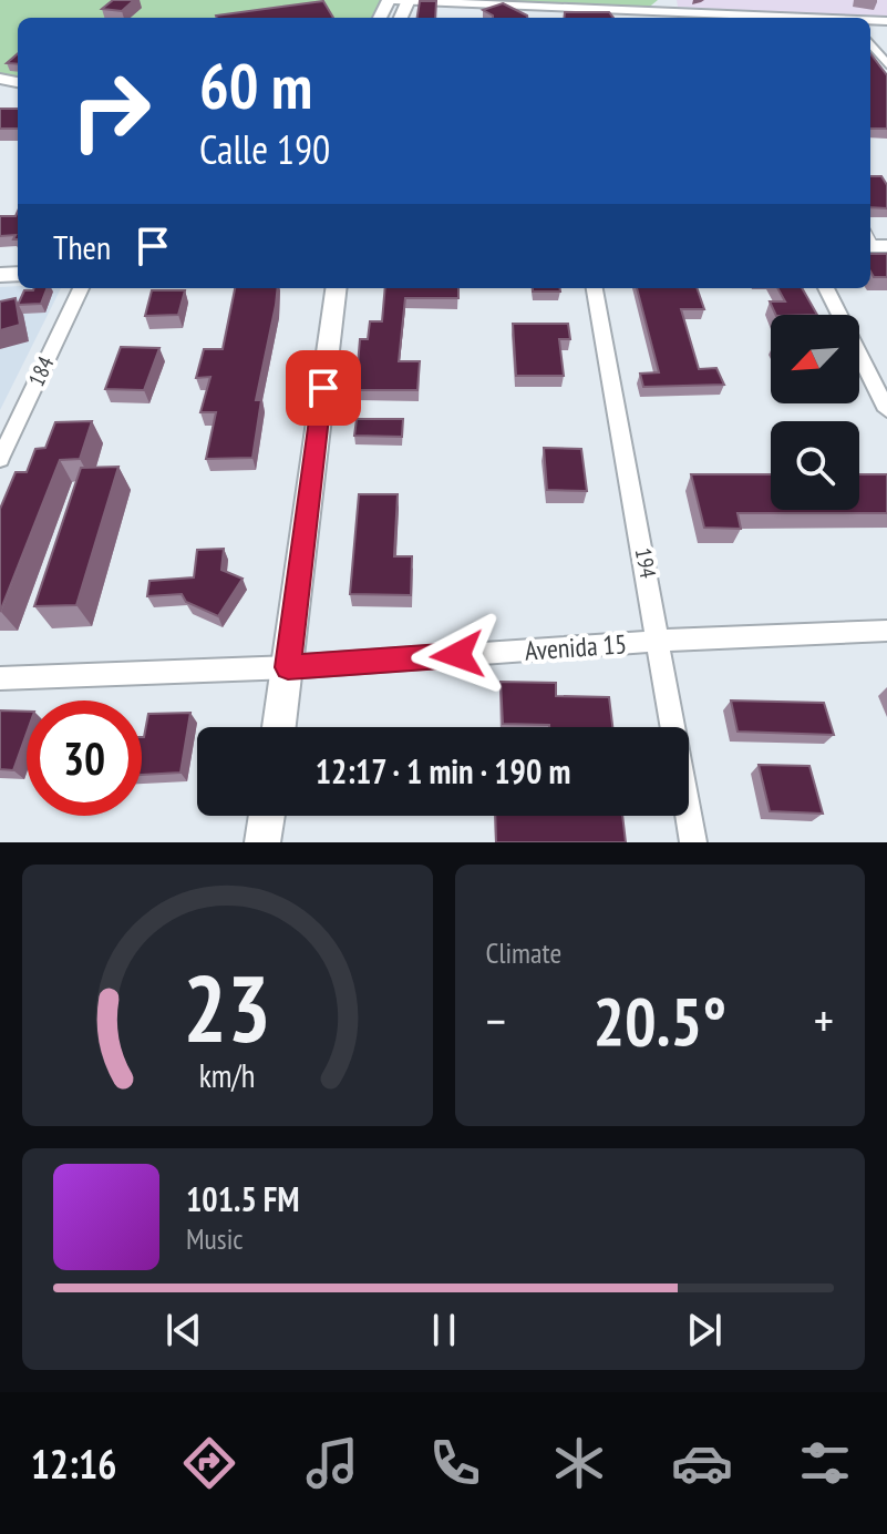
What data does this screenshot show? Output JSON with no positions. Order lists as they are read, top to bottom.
{
  "streets": {
    "street": ["184", "194", "Avenida 15"]
  },
  "crossings": [
    ["194", "Avenida 15"]
  ],
  "north": "bottom left",
  "page": {
    "turn": ["60 m", "Calle 190"],
    "then": "Then",
    "limit": "30",
    "trip": "12:17 · 1 min · 190 m",
    "tile": "Climate",
    "heat": ["−", "20.5°", "+"],
    "song": ["101.5 FM", "Music"],
    "tabs": "12:16",
    "gauge": ["23", "km/h"]
  }
}
